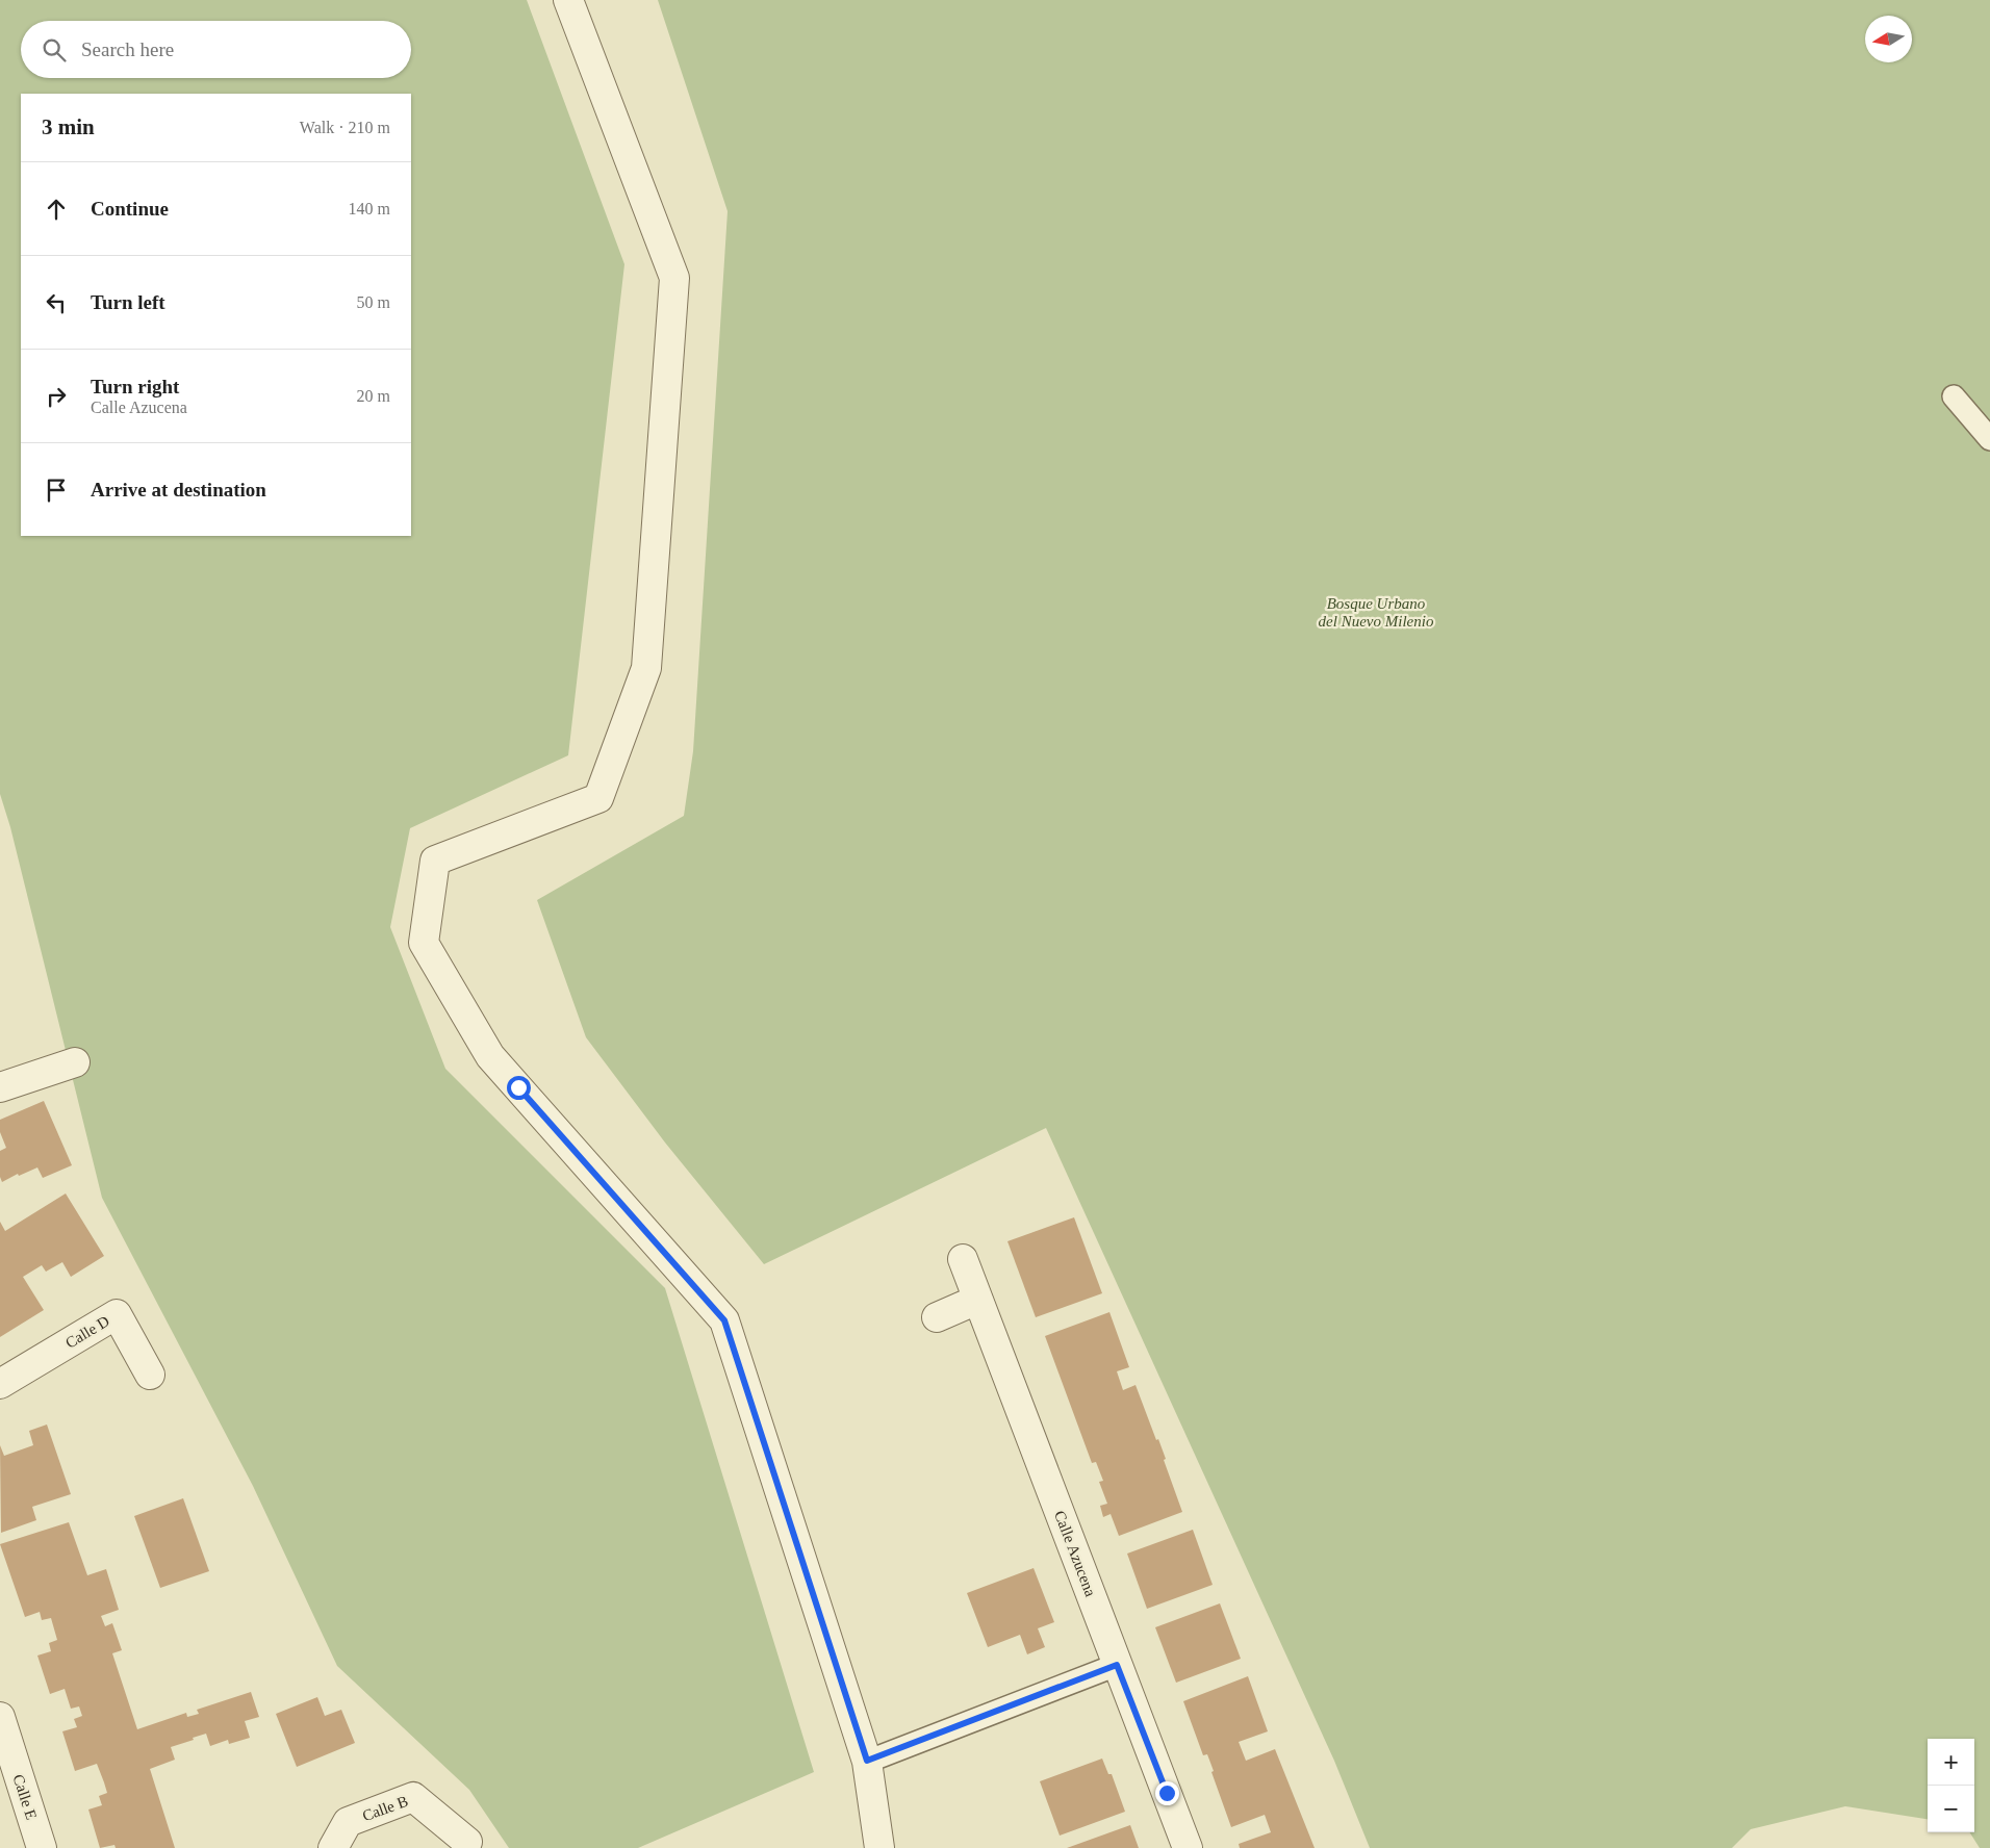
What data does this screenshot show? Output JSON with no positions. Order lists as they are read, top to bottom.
{
  "streets": {
    "street": [
      "Calle D",
      "Calle Azucena",
      "Calle E",
      "Calle B"
    ]
  },
  "parks": ["Bosque Urbano del Nuevo Milenio"],
  "north": "left",
  "page": {
    "search": "Search here",
    "heading": ["3 min", "Walk · 210 m"],
    "list": [
      ["Continue", "140 m"],
      ["Turn left", "50 m"],
      ["Turn right", "Calle Azucena", "20 m"],
      "Arrive at destination"
    ],
    "map_buttons": ["+", "−"]
  }
}
